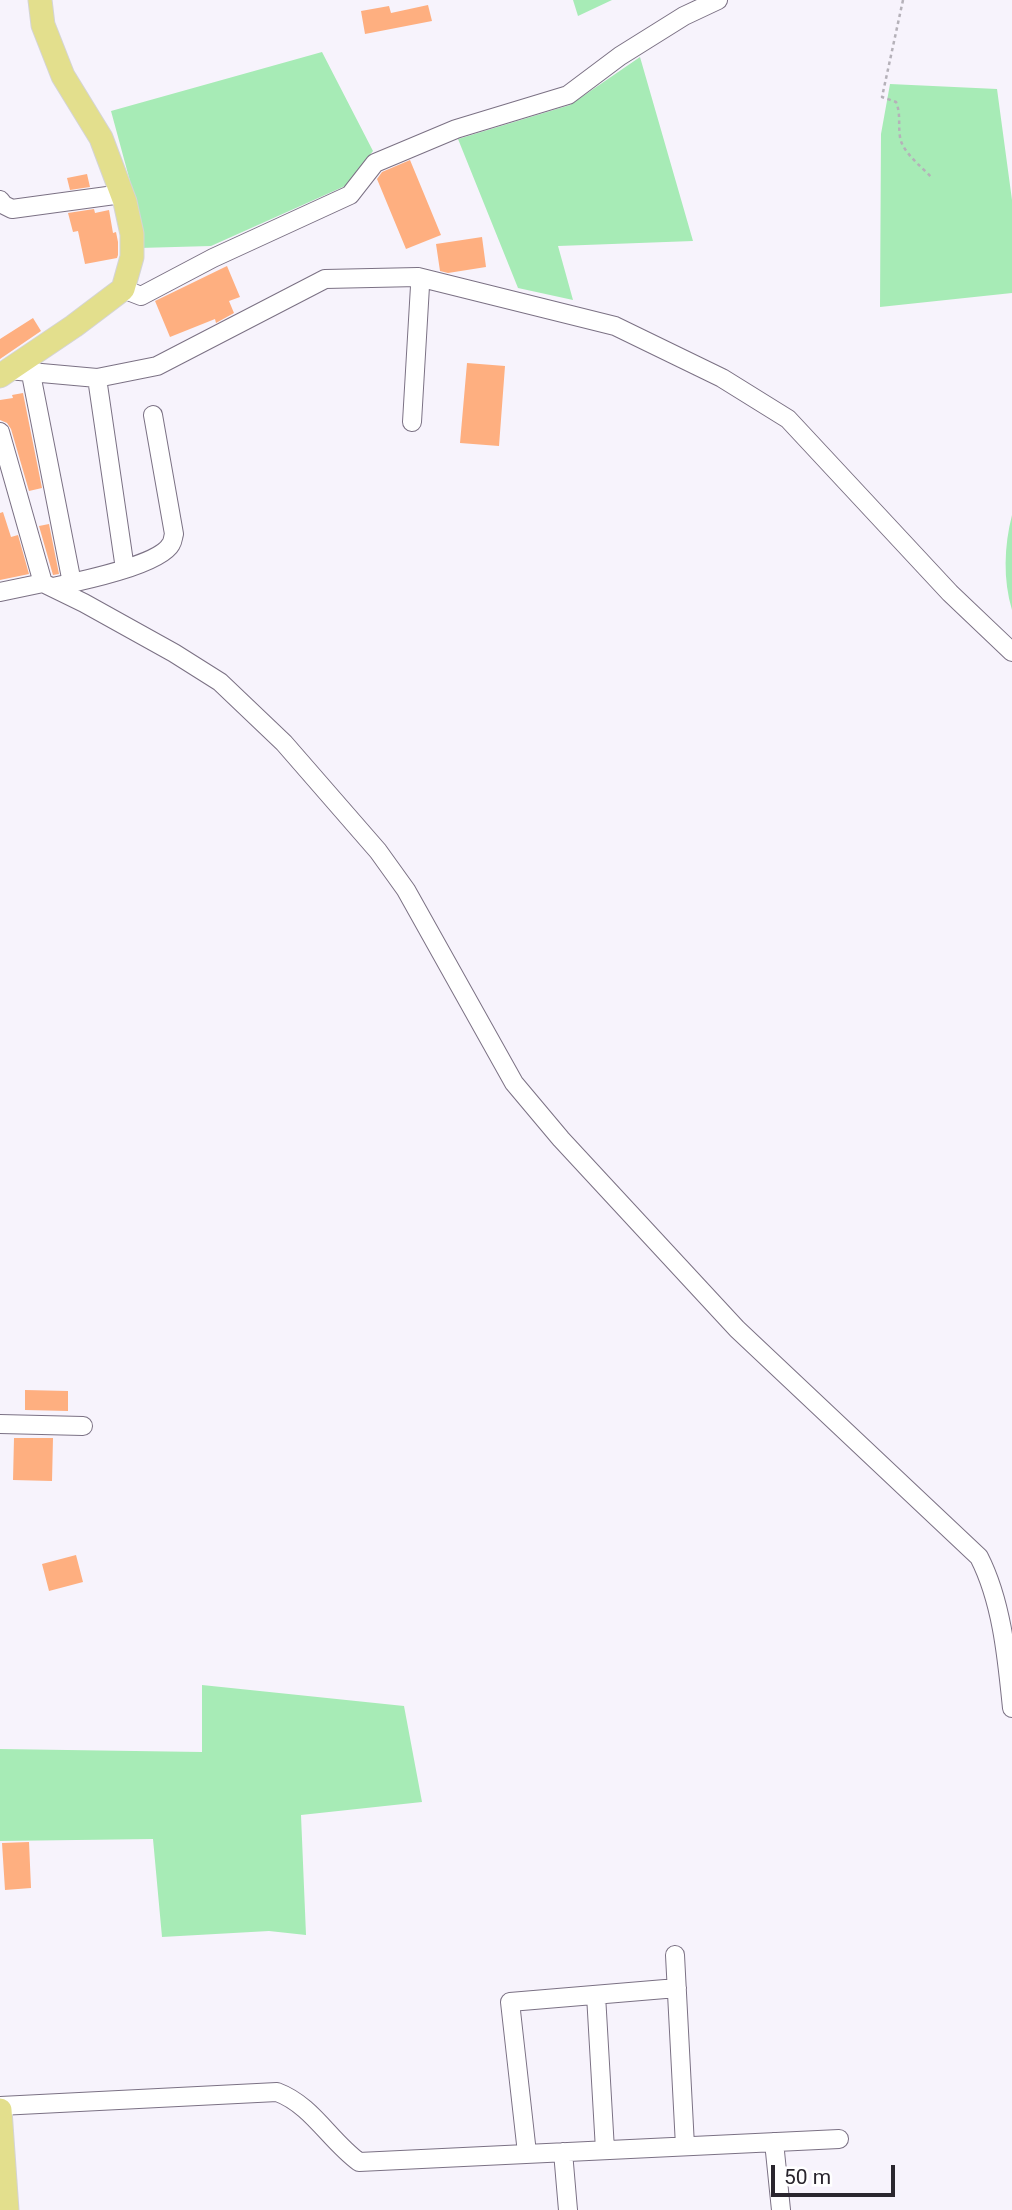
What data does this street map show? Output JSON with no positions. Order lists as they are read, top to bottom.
{
  "scale_bar": "50 m"
}
